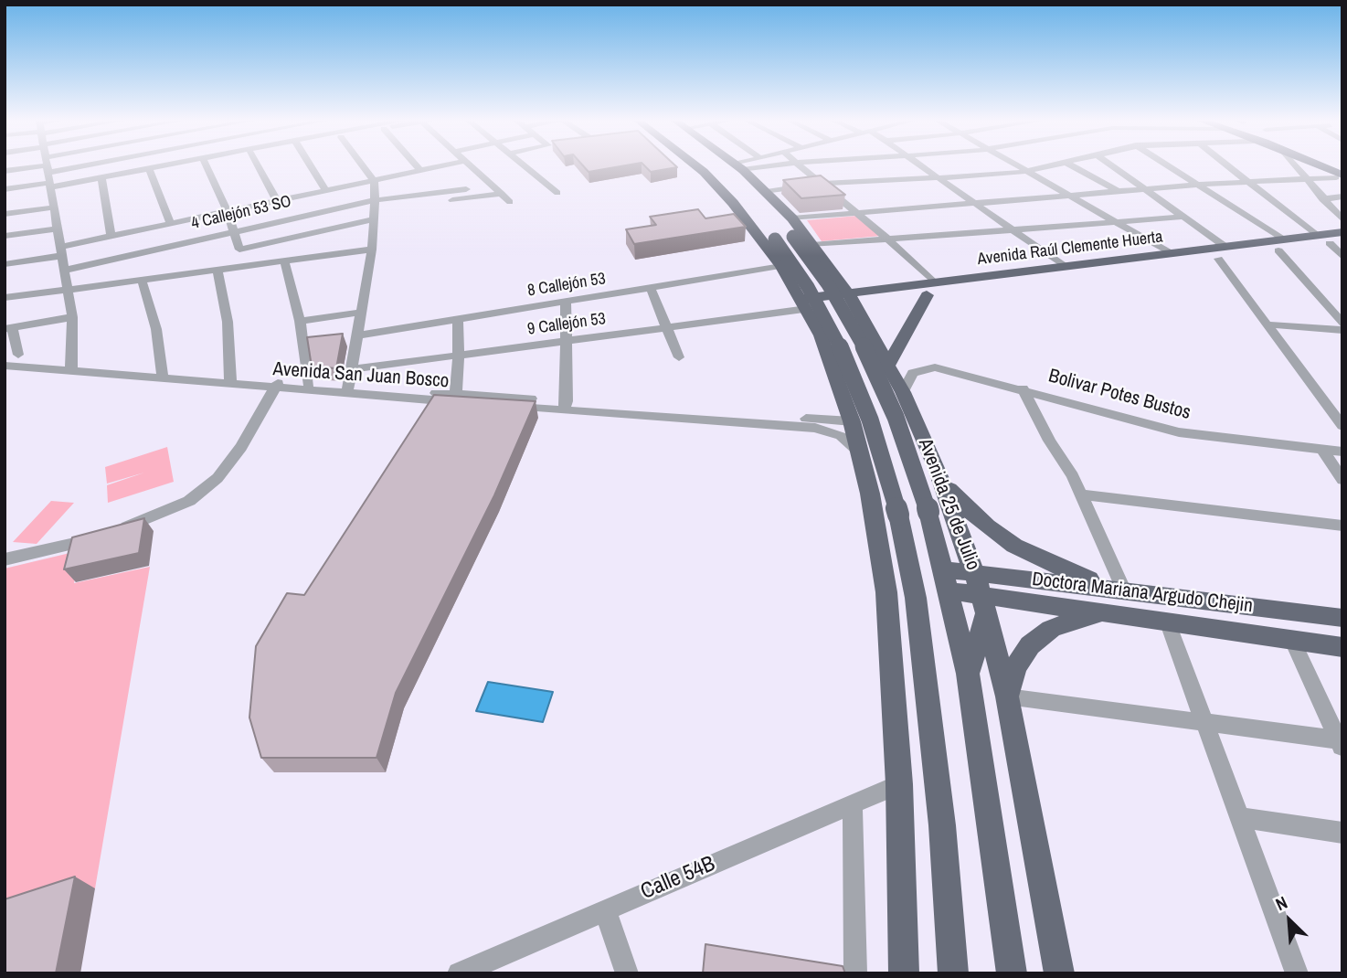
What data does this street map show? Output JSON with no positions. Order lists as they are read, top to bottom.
{
  "streets": {
    "main road": ["Avenida Raúl Clemente Huerta", "Avenida 25 de Julio", "Doctora Mariana Argudo Chejin"],
    "street": [
      "4 Callejón 53 SO",
      "8 Callejón 53",
      "9 Callejón 53",
      "Avenida San Juan Bosco",
      "Bolivar Potes Bustos",
      "Calle 54B"
    ]
  },
  "crossings": [
    ["Avenida Raúl Clemente Huerta", "9 Callejón 53"],
    ["Avenida Raúl Clemente Huerta", "Avenida 25 de Julio"],
    ["Bolivar Potes Bustos", "Avenida 25 de Julio"],
    ["Avenida 25 de Julio", "Doctora Mariana Argudo Chejin"]
  ],
  "north": "top left"
}
